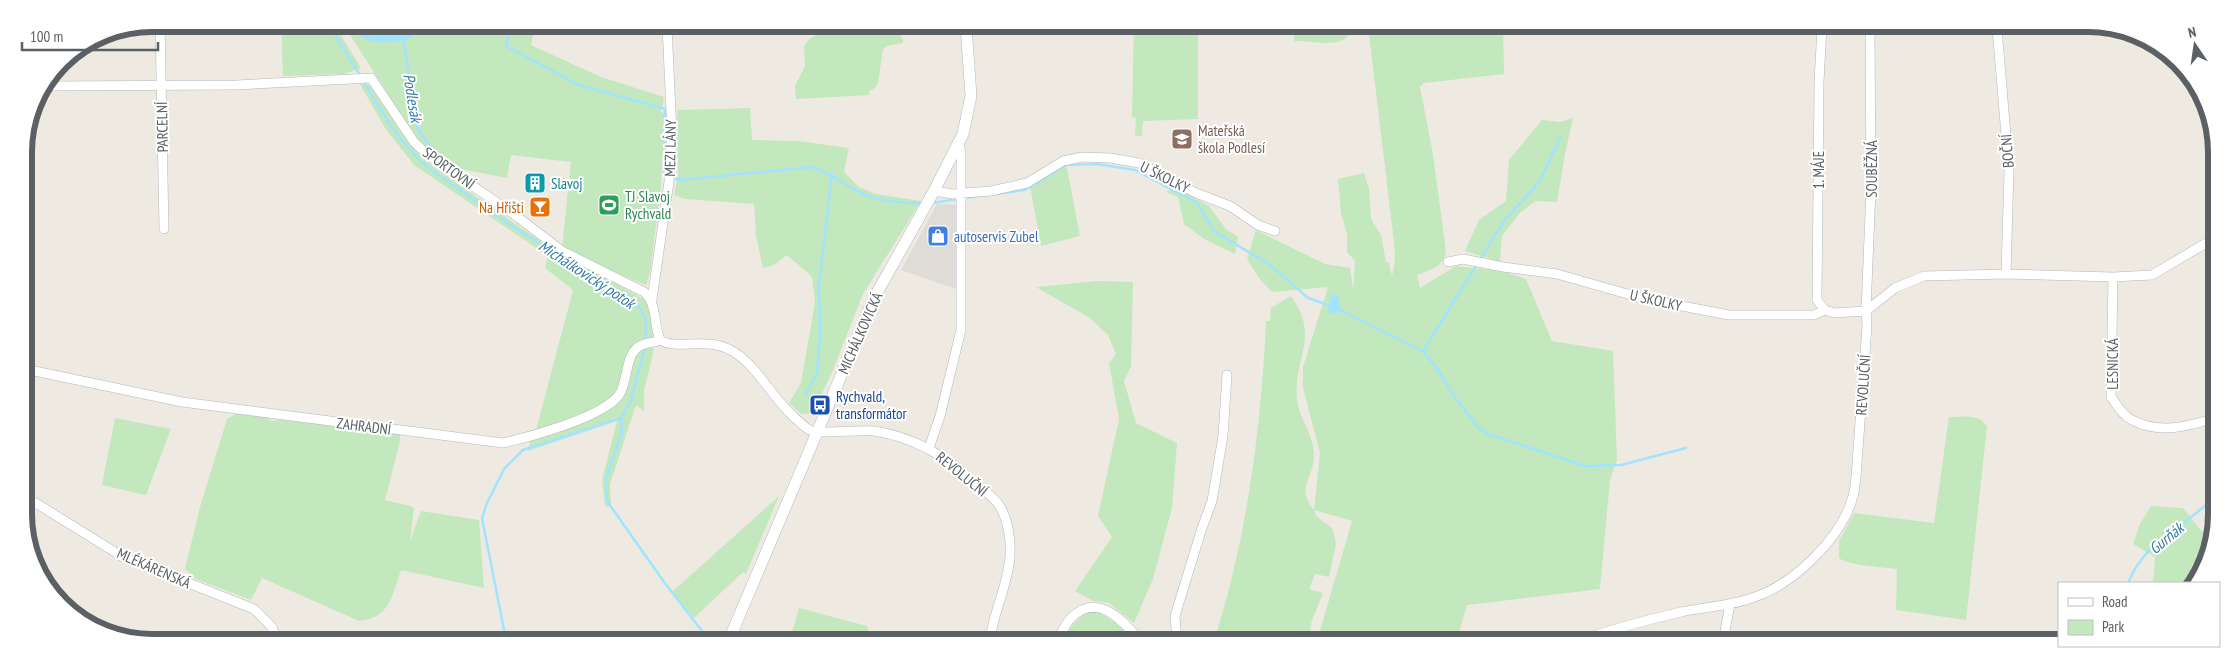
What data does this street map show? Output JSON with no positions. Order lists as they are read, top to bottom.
{
  "streets": {
    "street": [
      "PARCELNÍ",
      "MEZI LÁNY",
      "BOČNÍ",
      "SPORTOVNÍ",
      "SOUBĚŽNÁ",
      "1. MÁJE",
      "U ŠKOLKY",
      "MICHÁLKOVICKÁ",
      "LESNICKÁ",
      "REVOLUČNÍ",
      "ZAHRADNÍ",
      "MLÉKÁRENSKÁ"
    ]
  },
  "crossings": [
    ["PARCELNÍ", "SPORTOVNÍ"],
    ["MEZI LÁNY", "SPORTOVNÍ"],
    ["SOUBĚŽNÁ", "U ŠKOLKY"],
    ["SOUBĚŽNÁ", "REVOLUČNÍ"],
    ["1. MÁJE", "U ŠKOLKY"],
    ["U ŠKOLKY", "MICHÁLKOVICKÁ"],
    ["U ŠKOLKY", "REVOLUČNÍ"],
    ["MICHÁLKOVICKÁ", "REVOLUČNÍ"]
  ],
  "water": ["Podlesák", "Michálkovický potok", "Gurňák"],
  "places": {
    "school or university": ["Mateřská škola Podlesí"],
    "building": ["Slavoj"],
    "sports": ["TJ Slavoj Rychvald"],
    "bar": ["Na Hřišti"],
    "shop": ["autoservis Zubel"],
    "bus stop": ["Rychvald, transformátor"]
  },
  "legend": ["Road", "Park"],
  "scale_bar": "100 m",
  "north": "top"
}
